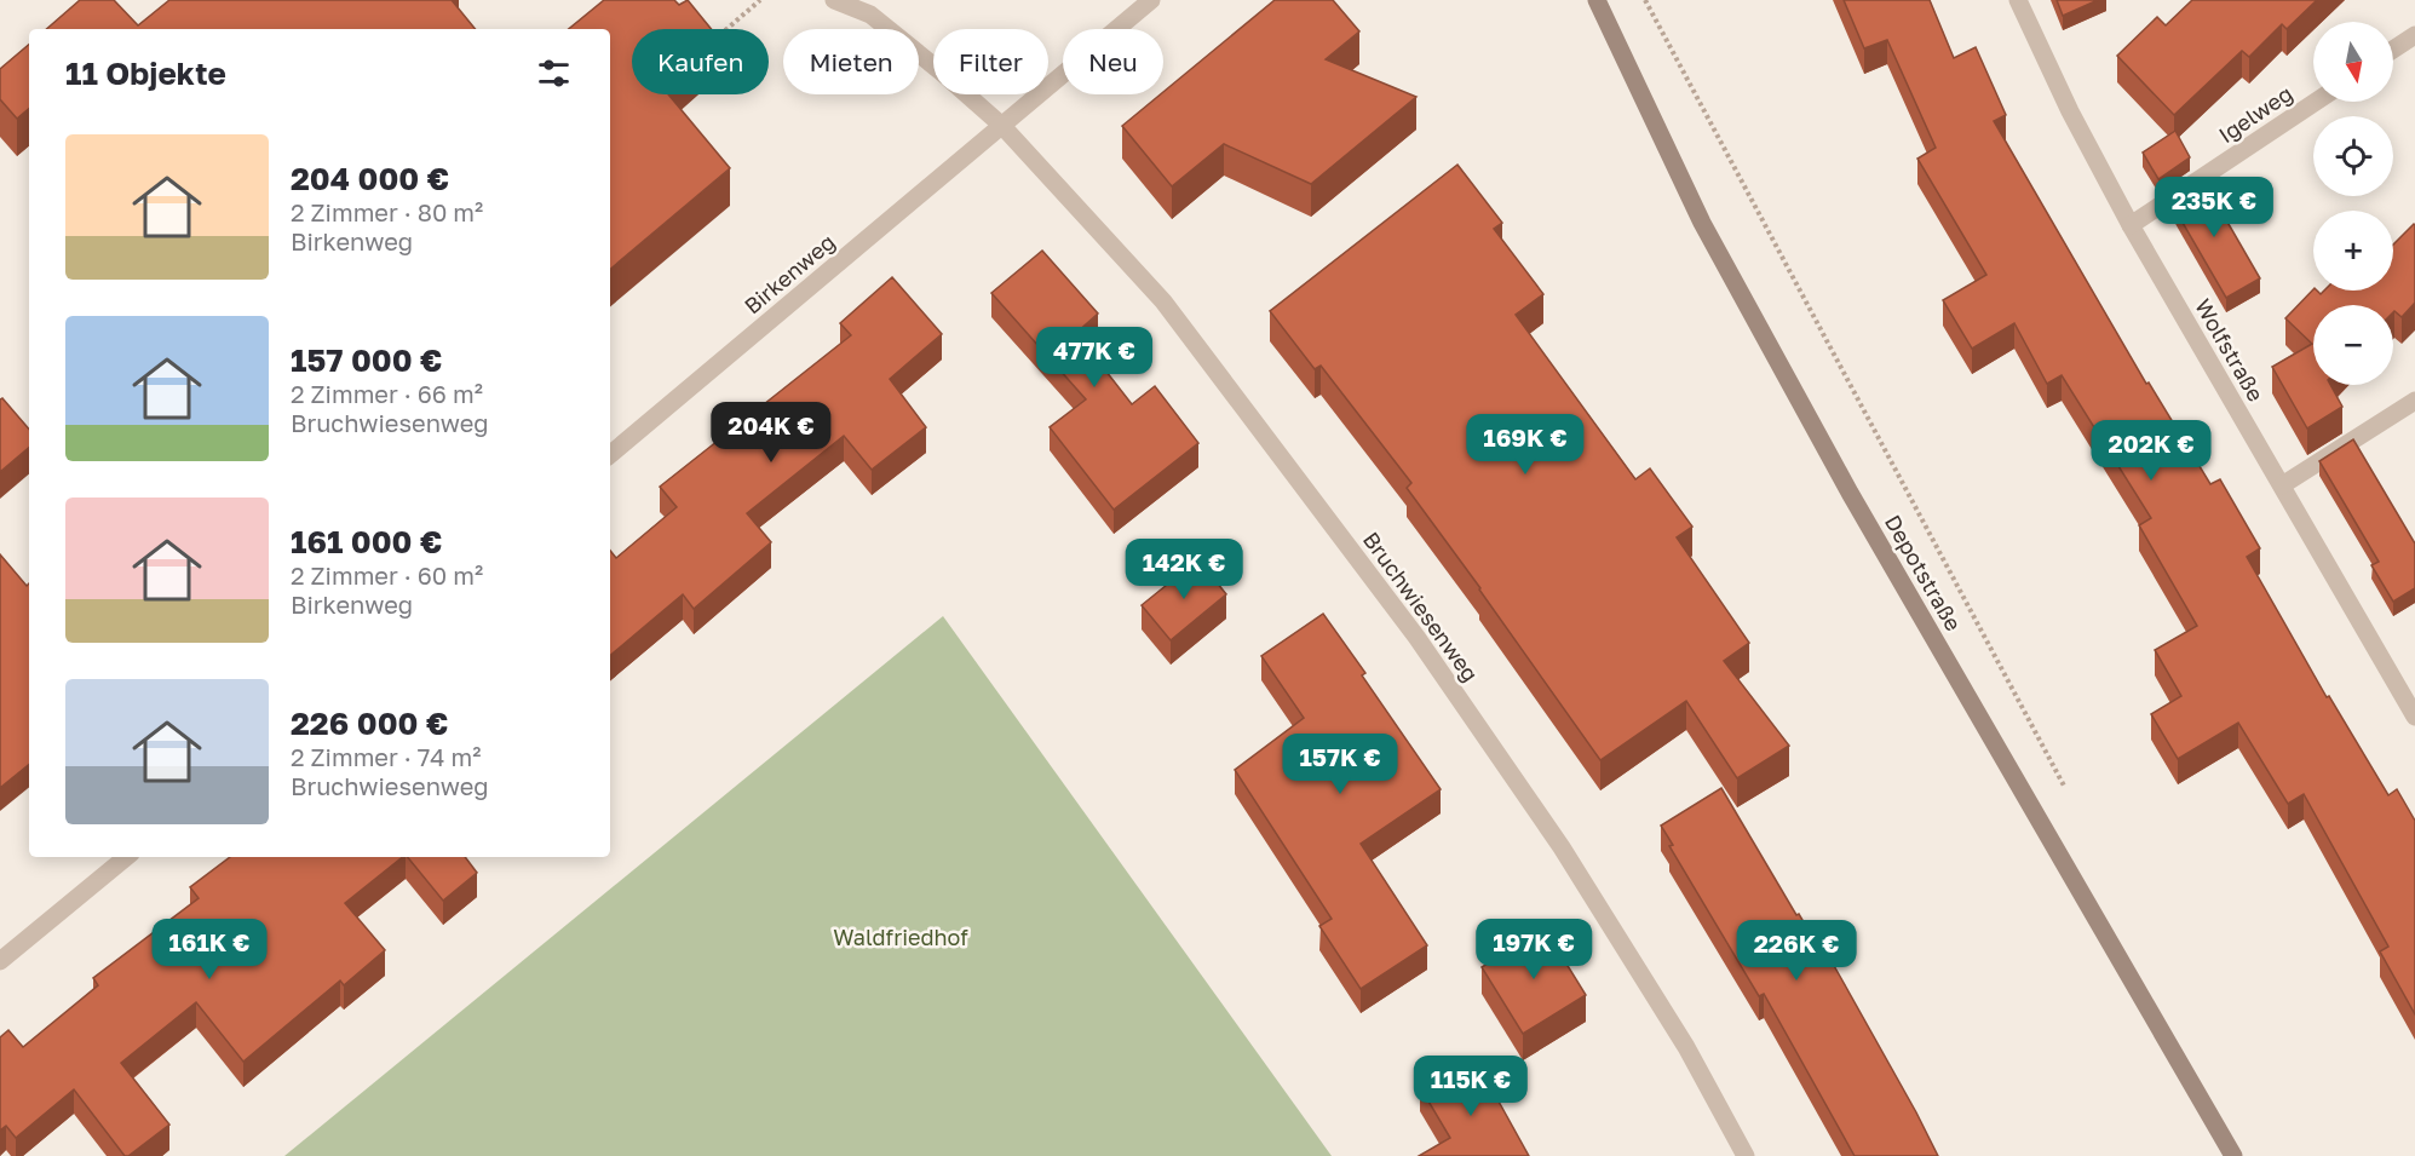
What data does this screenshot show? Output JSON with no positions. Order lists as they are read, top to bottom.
{
  "streets": {
    "main road": ["Depotstraße"],
    "street": [
      "Igelweg",
      "Birkenweg",
      "Wolfstraße",
      "Bruchwiesenweg"
    ]
  },
  "crossings": [
    ["Igelweg", "Wolfstraße"],
    ["Birkenweg", "Bruchwiesenweg"]
  ],
  "parks": ["Waldfriedhof"],
  "north": "bottom",
  "page": {
    "map_buttons": ["+", "−"],
    "chip": [
      "Kaufen",
      "Mieten",
      "Filter",
      "Neu"
    ],
    "heading": "11 Objekte",
    "list": [
      {
        "name": "204 000 €",
        "note": "2 Zimmer · 80 m² · Birkenweg"
      },
      {
        "name": "157 000 €",
        "note": "2 Zimmer · 66 m² · Bruchwiesenweg"
      },
      {
        "name": "161 000 €",
        "note": "2 Zimmer · 60 m² · Birkenweg"
      },
      {
        "name": "226 000 €",
        "note": "2 Zimmer · 74 m² · Bruchwiesenweg"
      }
    ],
    "price": [
      "235K €",
      "477K €",
      "204K €",
      "169K €",
      "202K €",
      "142K €",
      "157K €",
      "161K €",
      "197K €",
      "226K €",
      "115K €"
    ]
  }
}
